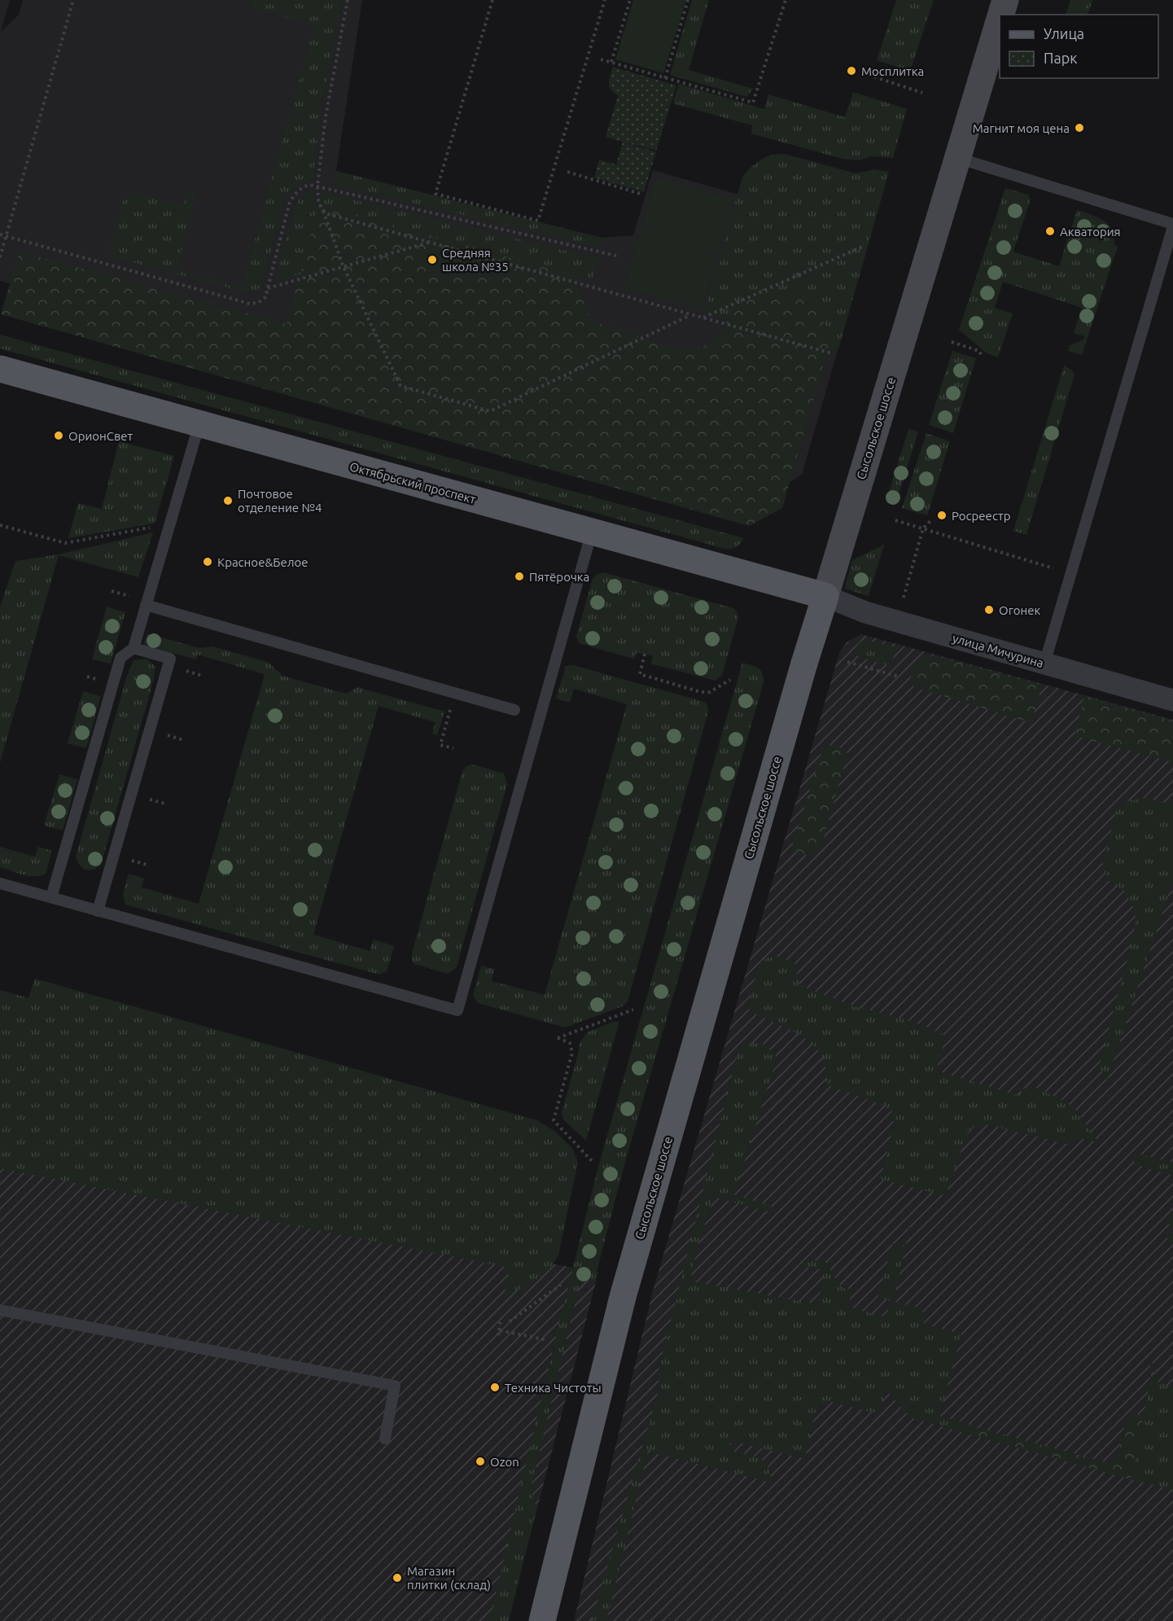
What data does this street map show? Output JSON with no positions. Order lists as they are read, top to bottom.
{
  "streets": {
    "main road": ["Сысольское шоссе", "Октябрьский проспект"],
    "street": ["улица Мичурина"]
  },
  "crossings": [
    ["Сысольское шоссе", "Октябрьский проспект"],
    ["Сысольское шоссе", "улица Мичурина"],
    ["Октябрьский проспект", "улица Мичурина"]
  ],
  "places": [
    "Мосплитка",
    "Магнит моя цена",
    "Акватория",
    "Средняя школа №35",
    "ОрионСвет",
    "Почтовое отделение №4",
    "Росреестр",
    "Красное&Белое",
    "Пятёрочка",
    "Огонек",
    "Техника Чистоты",
    "Ozon",
    "Магазин плитки (склад)"
  ],
  "legend": ["Улица", "Парк"]
}
